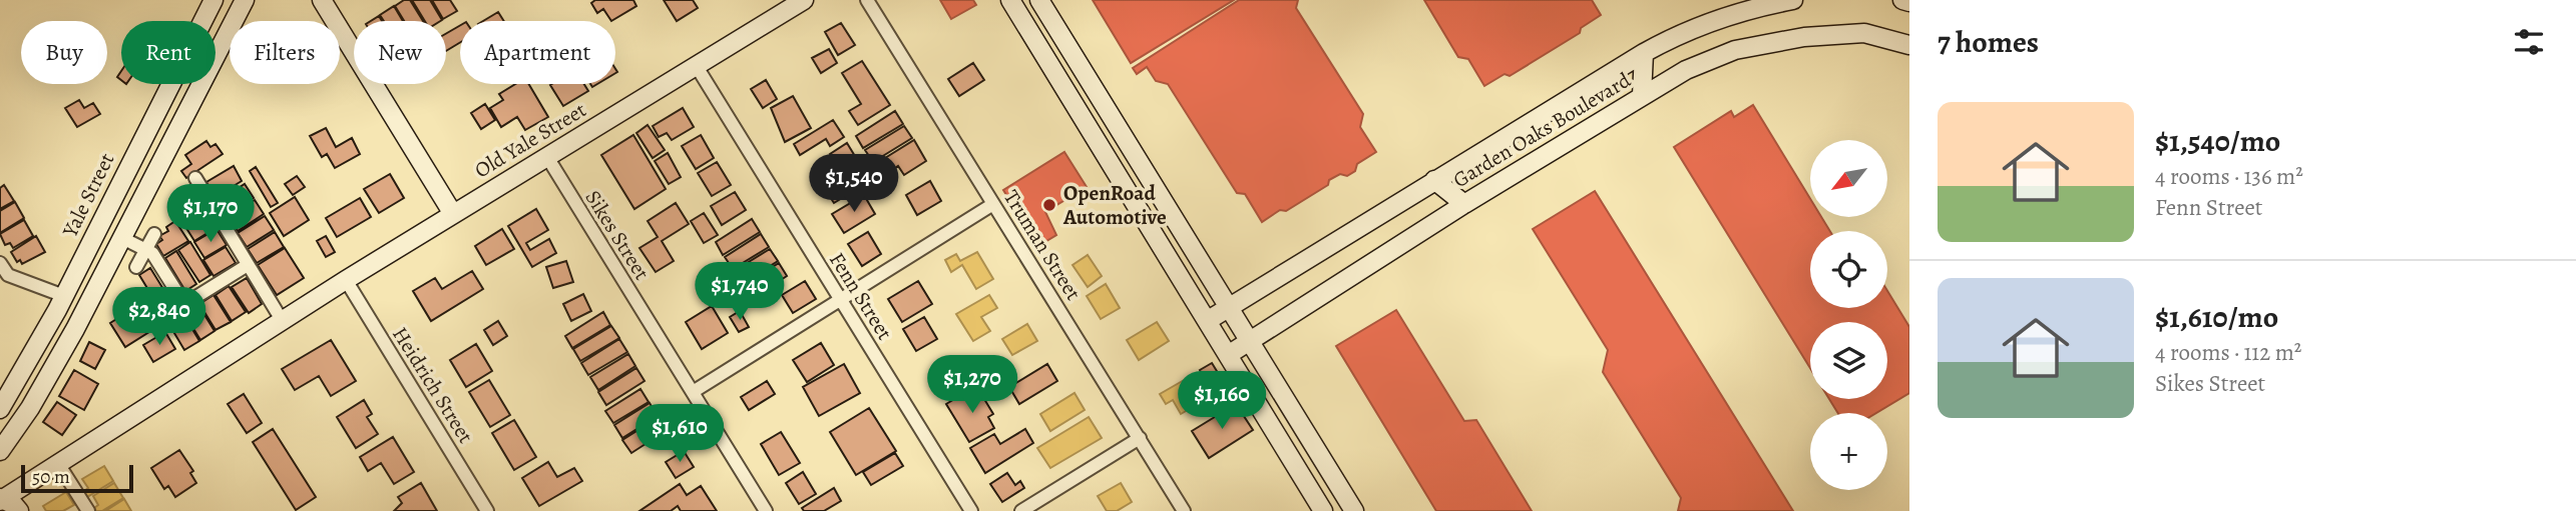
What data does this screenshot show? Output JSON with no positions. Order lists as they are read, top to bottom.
{
  "streets": {
    "street": [
      "Garden Oaks Boulevard",
      "Old Yale Street",
      "Yale Street",
      "Sikes Street",
      "Truman Street",
      "Fenn Street",
      "Heidrich Street"
    ]
  },
  "crossings": [
    ["Old Yale Street", "Sikes Street"],
    ["Old Yale Street", "Fenn Street"],
    ["Old Yale Street", "Heidrich Street"]
  ],
  "places": ["OpenRoad Automotive"],
  "scale_bar": "50 m",
  "north": "bottom left",
  "page": {
    "heading": "7 homes",
    "chip": [
      "Buy",
      "Rent",
      "Filters",
      "New",
      "Apartment"
    ],
    "list": [
      {
        "name": "$1,540/mo",
        "note": "4 rooms · 136 m² · Fenn Street"
      },
      {
        "name": "$1,610/mo",
        "note": "4 rooms · 112 m² · Sikes Street"
      }
    ],
    "map_buttons": "+",
    "price": [
      "$1,540",
      "$1,170",
      "$1,740",
      "$2,840",
      "$1,270",
      "$1,160",
      "$1,610"
    ],
    "scale": "50 m"
  }
}
